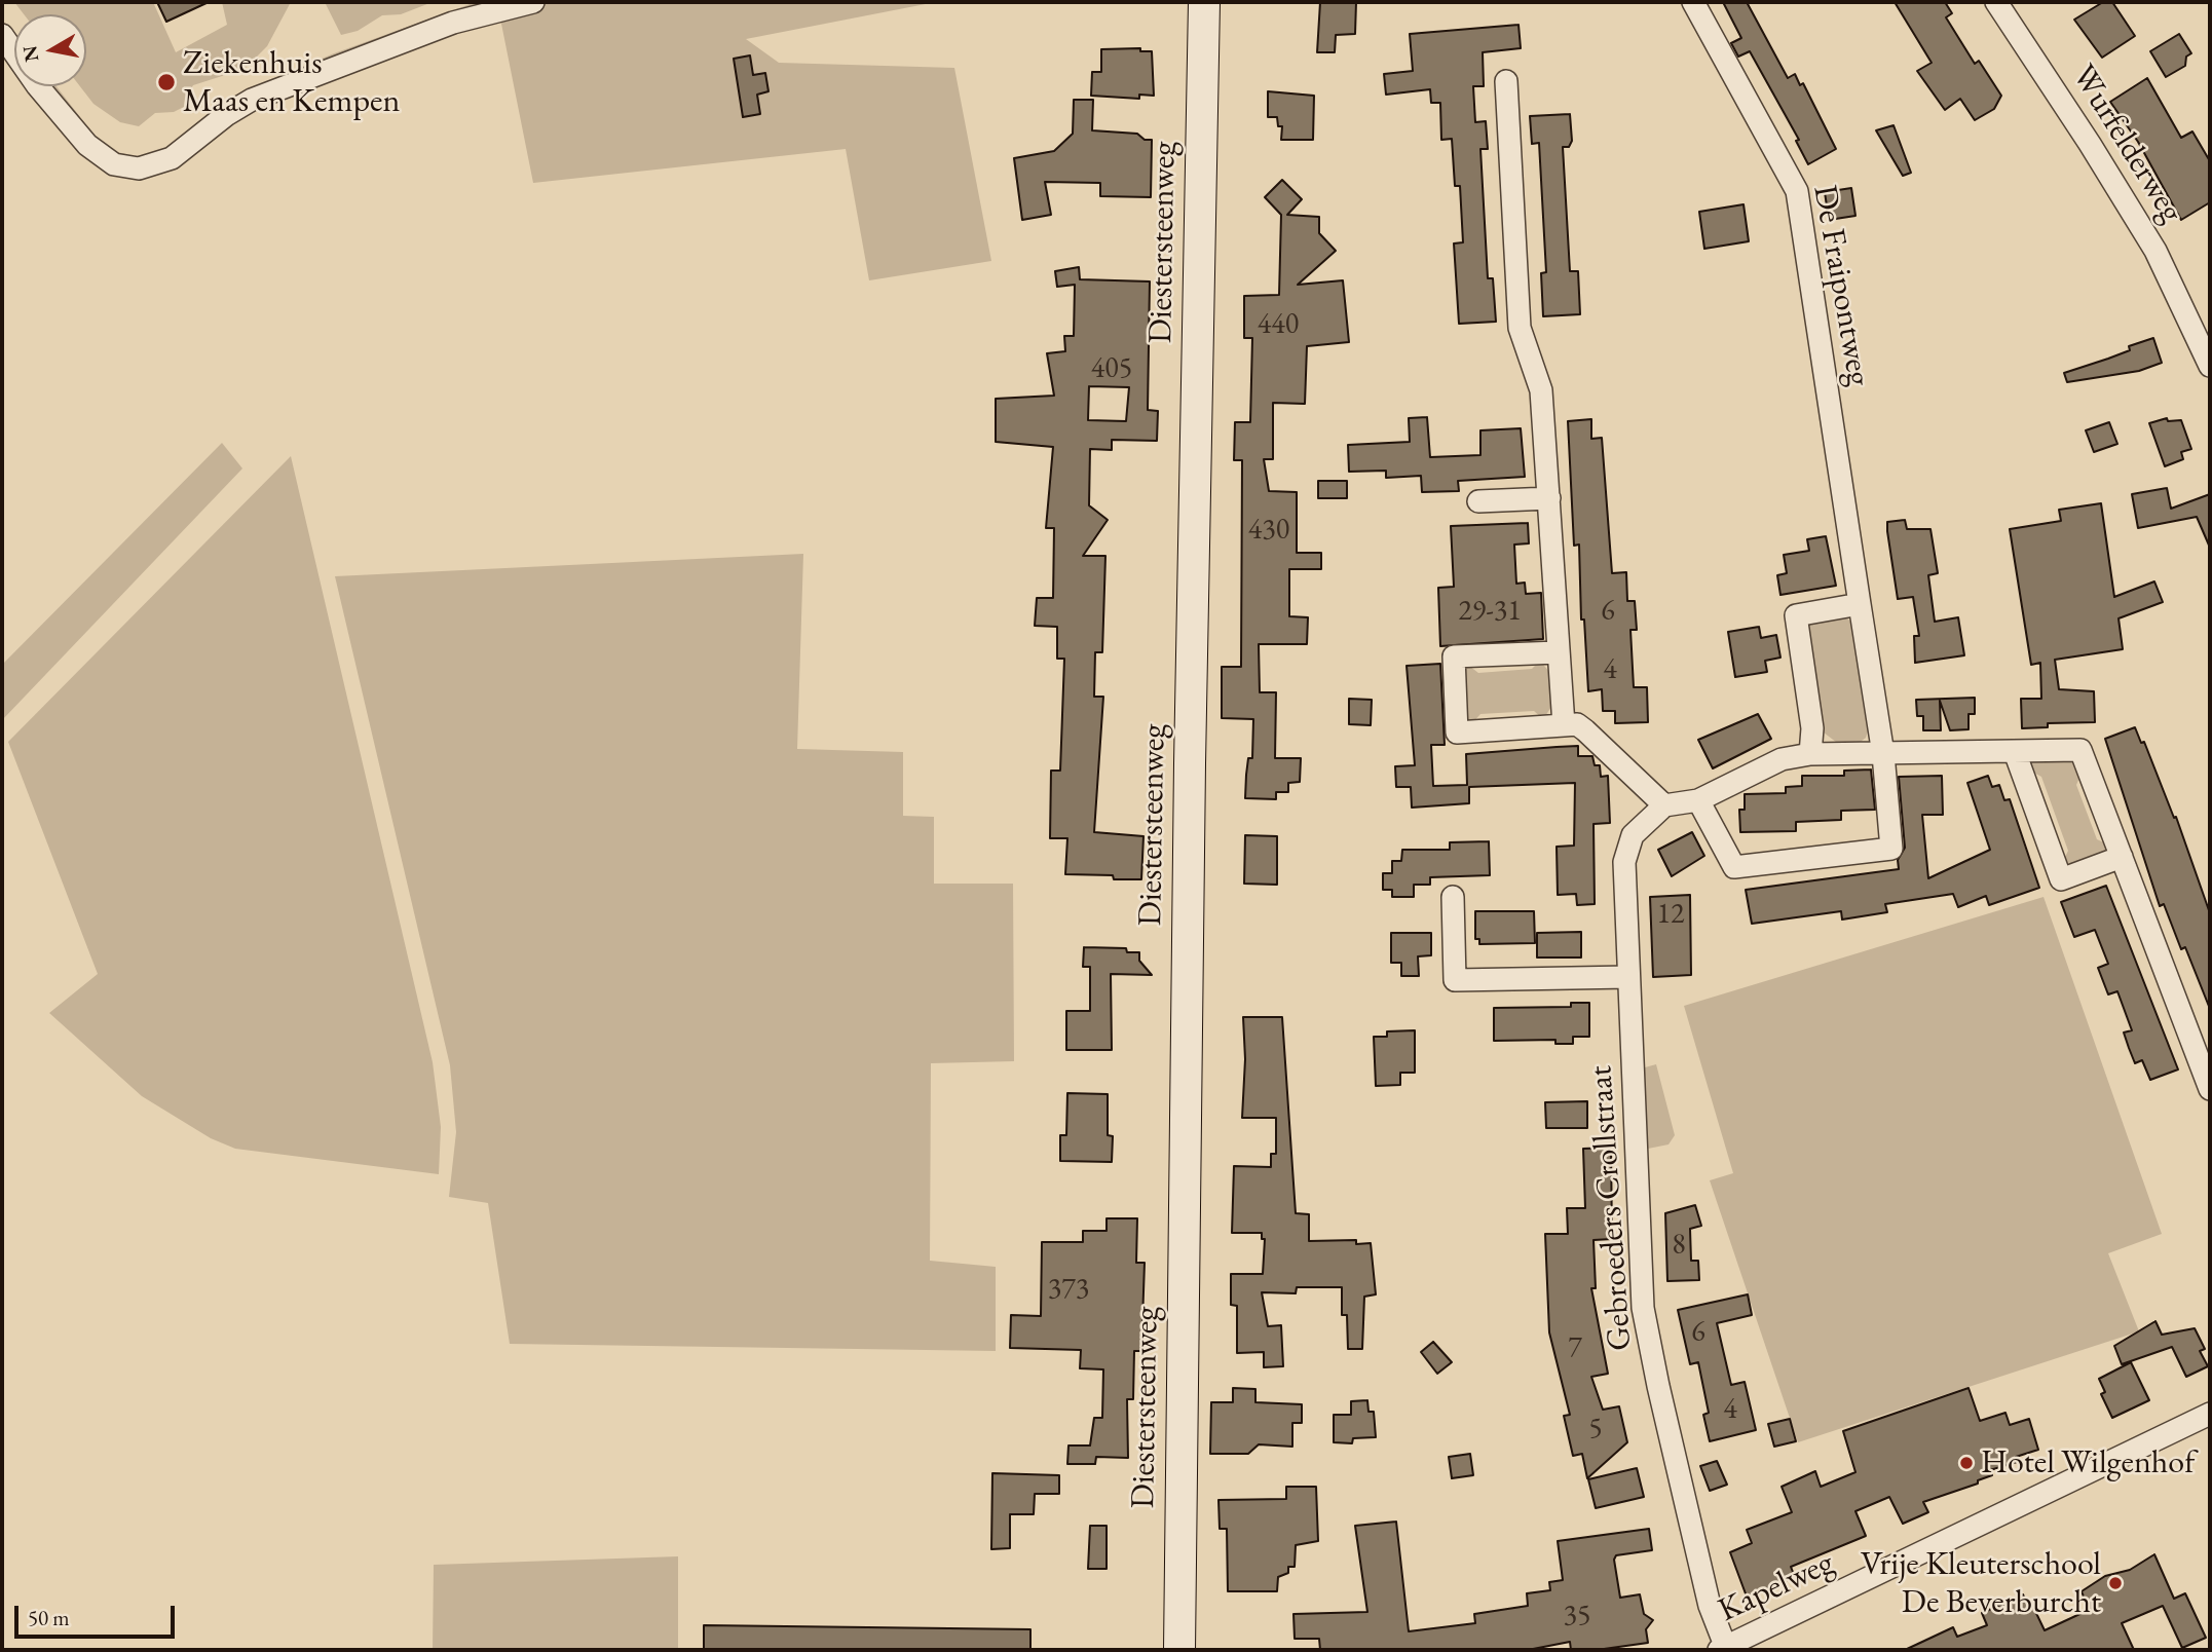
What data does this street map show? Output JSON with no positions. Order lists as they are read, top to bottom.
{
  "streets": {
    "main road": ["Diestersteenweg"],
    "street": [
      "Wurfelderweg",
      "De Fraipontweg",
      "Gebroeders Crollstraat",
      "Kapelweg"
    ]
  },
  "crossings": [
    ["Gebroeders Crollstraat", "Kapelweg"]
  ],
  "places": ["Ziekenhuis Maas en Kempen", "Hotel Wilgenhof", "Vrije Kleuterschool De Beverburcht"],
  "house_numbers": [
    "440",
    "405",
    "430",
    "29-31",
    "6",
    "4",
    "12",
    "8",
    "373",
    "6",
    "7",
    "4",
    "5",
    "35"
  ],
  "scale_bar": "50 m",
  "north": "left"
}
